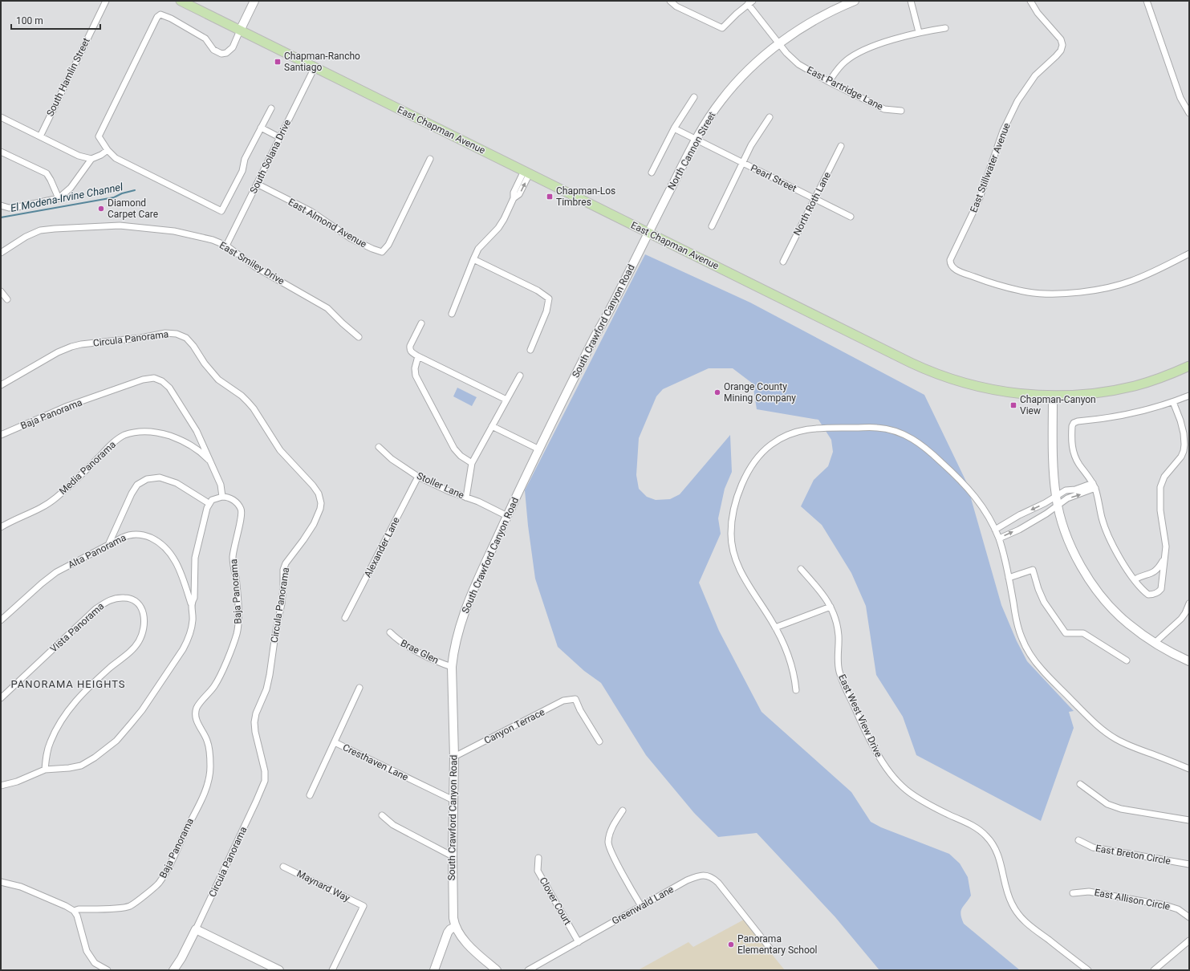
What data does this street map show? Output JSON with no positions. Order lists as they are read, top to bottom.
{
  "streets": {
    "main road": [
      "East Chapman Avenue",
      "North Cannon Street",
      "South Crawford Canyon Road",
      "Circula Panorama"
    ],
    "street": [
      "South Hamlin Street",
      "East Partridge Lane",
      "South Solana Drive",
      "East Stillwater Avenue",
      "Pearl Street",
      "North Roth Lane",
      "East Almond Avenue",
      "East Smiley Drive",
      "Baja Panorama",
      "Media Panorama",
      "Stoller Lane",
      "Alexander Lane",
      "Alta Panorama",
      "Vista Panorama",
      "Brae Glen",
      "East West View Drive",
      "Canyon Terrace",
      "Cresthaven Lane",
      "East Breton Circle",
      "Maynard Way",
      "East Allison Circle",
      "Clover Court",
      "Greenwald Lane"
    ]
  },
  "crossings": [
    ["East Partridge Lane", "North Cannon Street"],
    ["East Chapman Avenue", "North Cannon Street"],
    ["East Chapman Avenue", "South Solana Drive"],
    ["East Chapman Avenue", "South Crawford Canyon Road"],
    ["North Cannon Street", "Pearl Street"],
    ["North Cannon Street", "South Crawford Canyon Road"],
    ["South Solana Drive", "East Almond Avenue"],
    ["South Solana Drive", "East Smiley Drive"],
    ["Pearl Street", "North Roth Lane"],
    ["South Crawford Canyon Road", "Stoller Lane"],
    ["South Crawford Canyon Road", "Brae Glen"],
    ["South Crawford Canyon Road", "Canyon Terrace"],
    ["South Crawford Canyon Road", "Cresthaven Lane"],
    ["Baja Panorama", "Media Panorama"],
    ["Stoller Lane", "Alexander Lane"],
    ["Clover Court", "Greenwald Lane"]
  ],
  "districts": ["PANORAMA HEIGHTS"],
  "water": ["El Modena-Irvine Channel"],
  "places": {
    "transit": ["Chapman-Rancho Santiago", "Chapman-Los Timbres", "Chapman-Canyon View"],
    "other": ["Diamond Carpet Care", "Orange County Mining Company", "Panorama Elementary School"]
  },
  "scale_bar": "100 m"
}
